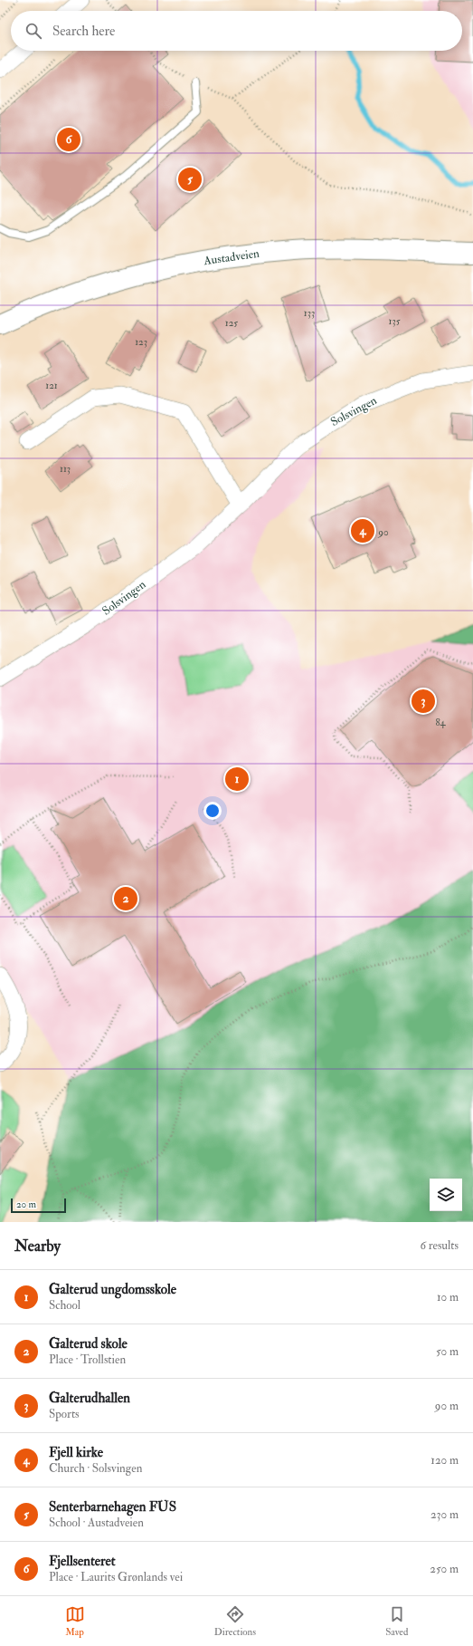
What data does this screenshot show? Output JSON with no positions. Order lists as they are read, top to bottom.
{
  "streets": {
    "main road": ["Austadveien"],
    "street": ["Solsvingen"]
  },
  "house_numbers": [
    "133",
    "135",
    "125",
    "123",
    "121",
    "113",
    "90",
    "84"
  ],
  "scale_bar": "20 m",
  "page": {
    "search": "Search here",
    "pins": [
      "6",
      "5",
      "4",
      "3",
      "1",
      "2"
    ],
    "scale": "20 m",
    "heading": ["Nearby", "6 results"],
    "list": [
      {
        "mark": "1",
        "name": "Galterud ungdomsskole",
        "note": "School",
        "value": "10 m"
      },
      {
        "mark": "2",
        "name": "Galterud skole",
        "note": "Place · Trollstien",
        "value": "50 m"
      },
      {
        "mark": "3",
        "name": "Galterudhallen",
        "note": "Sports",
        "value": "90 m"
      },
      {
        "mark": "4",
        "name": "Fjell kirke",
        "note": "Church · Solsvingen",
        "value": "120 m"
      },
      {
        "mark": "5",
        "name": "Senterbarnehagen FUS",
        "note": "School · Austadveien",
        "value": "230 m"
      },
      {
        "mark": "6",
        "name": "Fjellsenteret",
        "note": "Place · Laurits Grønlands vei",
        "value": "250 m"
      }
    ],
    "nav": ["Map", "Directions", "Saved"]
  }
}
